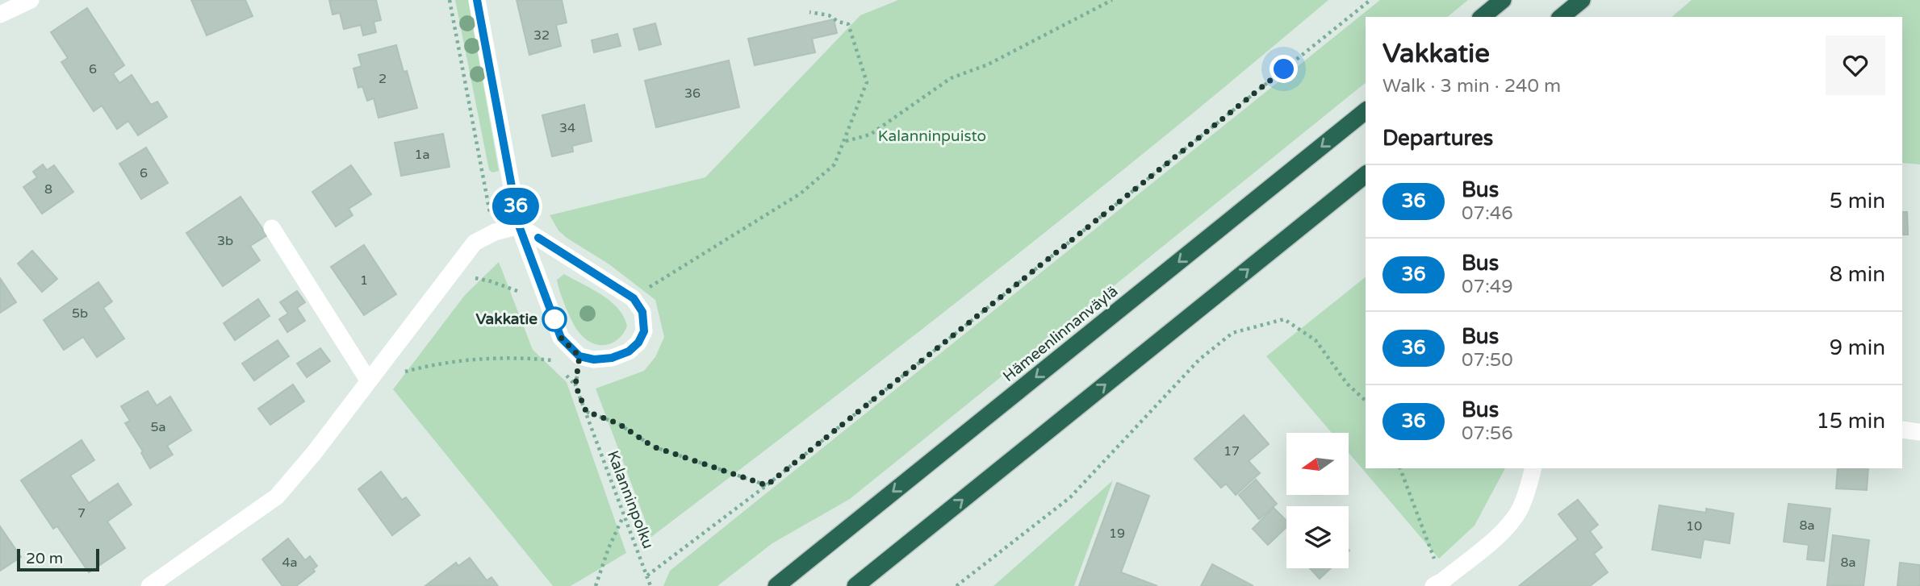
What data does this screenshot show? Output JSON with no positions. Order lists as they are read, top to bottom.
{
  "streets": {
    "highway": ["Hämeenlinnanväylä"],
    "path": ["Kalanninpolku"]
  },
  "parks": ["Kalanninpuisto"],
  "places": ["Vakkatie"],
  "lines": ["bus line 36"],
  "house_numbers": [
    "32",
    "6",
    "2",
    "36",
    "34",
    "1a",
    "6",
    "8",
    "3b",
    "1",
    "5b",
    "5a",
    "17",
    "7",
    "8a",
    "10",
    "19",
    "4a",
    "8a"
  ],
  "scale_bar": "20 m",
  "north": "left",
  "page": {
    "on_map": "36",
    "heading": [
      ["Vakkatie", "Walk · 3 min · 240 m"],
      "Departures"
    ],
    "list": [
      {
        "mark": "36",
        "name": "Bus",
        "note": "07:46",
        "value": "5 min"
      },
      {
        "mark": "36",
        "name": "Bus",
        "note": "07:49",
        "value": "8 min"
      },
      {
        "mark": "36",
        "name": "Bus",
        "note": "07:50",
        "value": "9 min"
      },
      {
        "mark": "36",
        "name": "Bus",
        "note": "07:56",
        "value": "15 min"
      }
    ],
    "scale": "20 m"
  }
}
